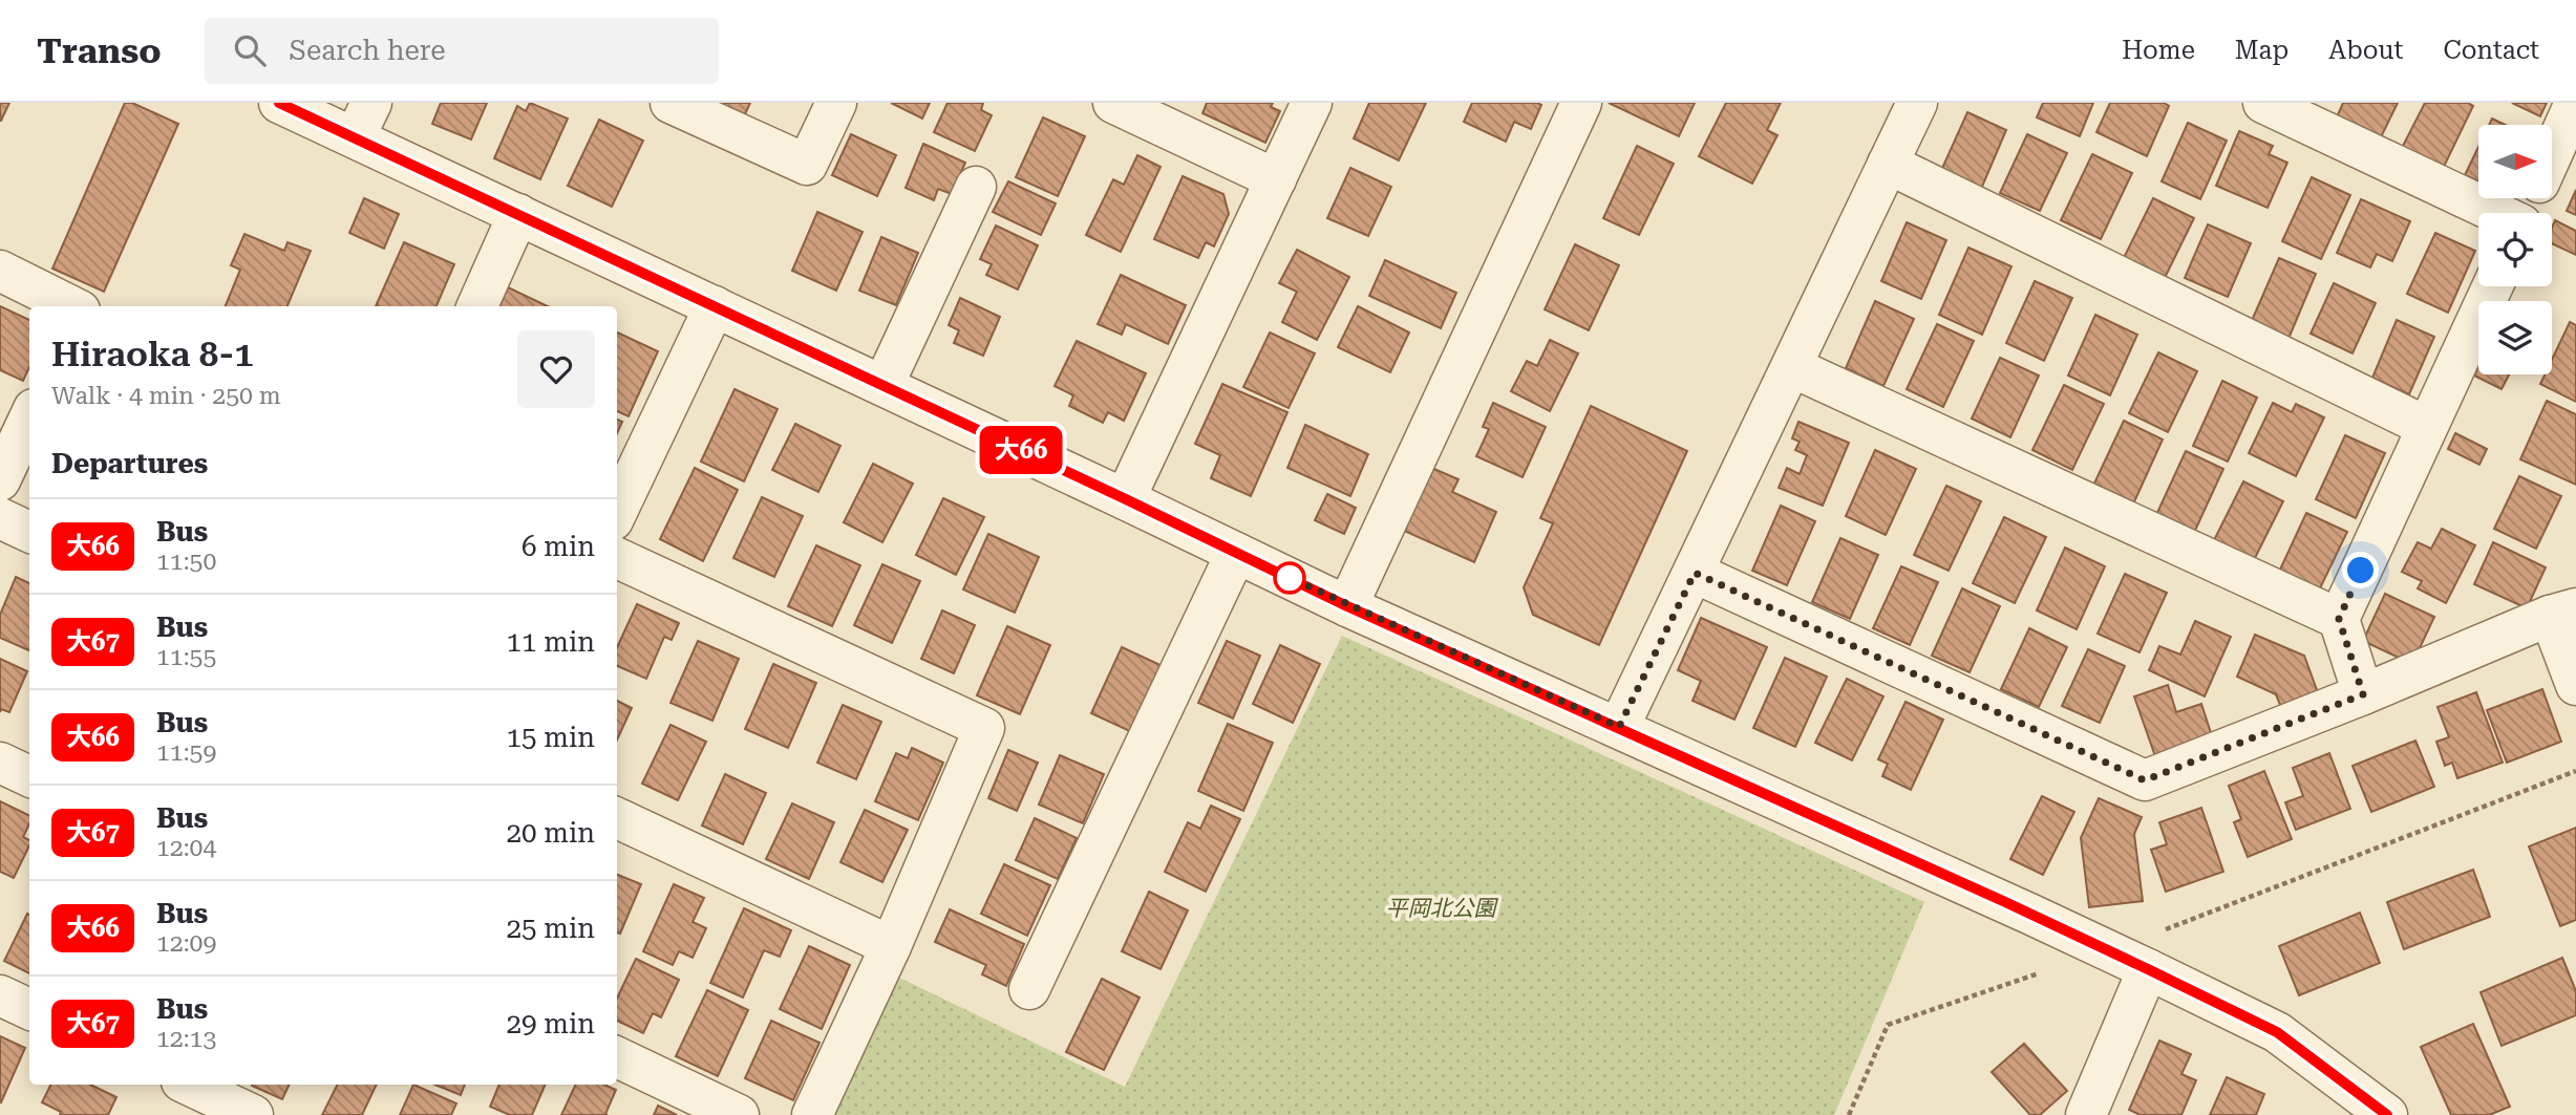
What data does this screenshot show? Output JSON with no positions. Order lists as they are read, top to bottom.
{
  "parks": ["平岡北公園"],
  "lines": ["bus line 大66"],
  "north": "right",
  "page": {
    "header": "Transo",
    "search": "Search here",
    "nav": [
      "Home",
      "Map",
      "About",
      "Contact"
    ],
    "on_map": "大66",
    "heading": [
      ["Hiraoka 8-1", "Walk · 4 min · 250 m"],
      "Departures"
    ],
    "list": [
      {
        "mark": "大66",
        "name": "Bus",
        "note": "11:50",
        "value": "6 min"
      },
      {
        "mark": "大67",
        "name": "Bus",
        "note": "11:55",
        "value": "11 min"
      },
      {
        "mark": "大66",
        "name": "Bus",
        "note": "11:59",
        "value": "15 min"
      },
      {
        "mark": "大67",
        "name": "Bus",
        "note": "12:04",
        "value": "20 min"
      },
      {
        "mark": "大66",
        "name": "Bus",
        "note": "12:09",
        "value": "25 min"
      },
      {
        "mark": "大67",
        "name": "Bus",
        "note": "12:13",
        "value": "29 min"
      }
    ]
  }
}
